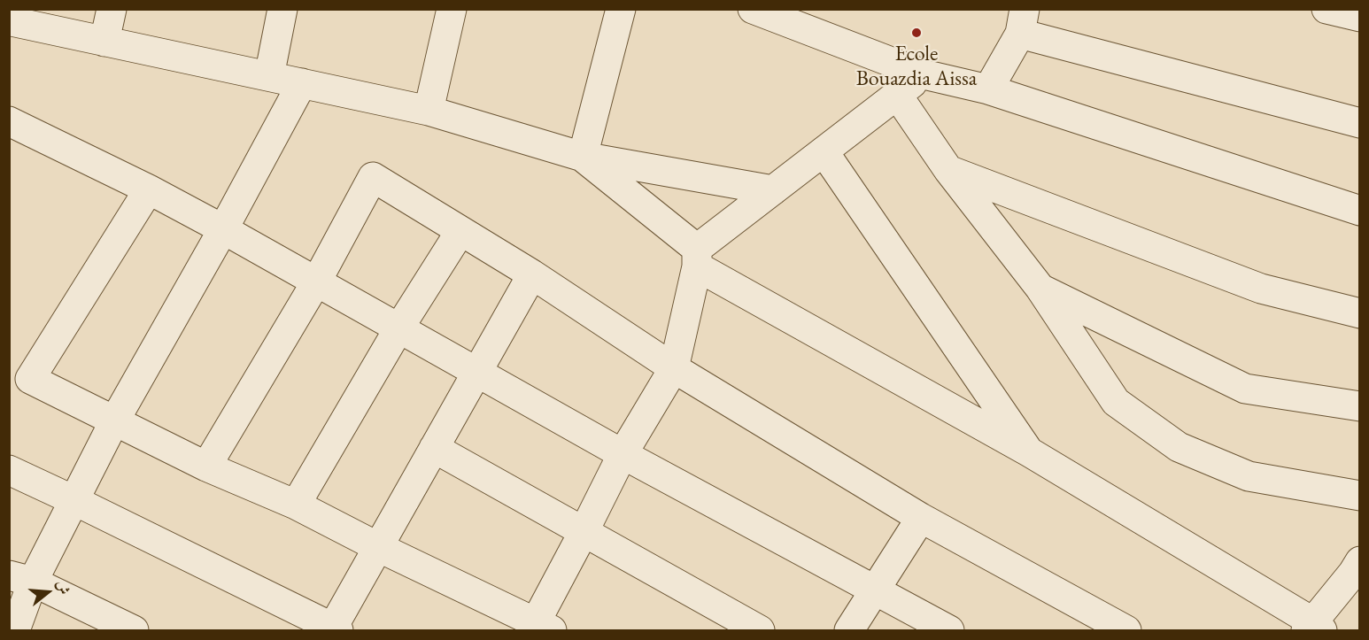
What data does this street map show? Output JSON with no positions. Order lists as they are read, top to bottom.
{
  "places": ["Ecole Bouazdia Aissa"],
  "north": "right"
}
